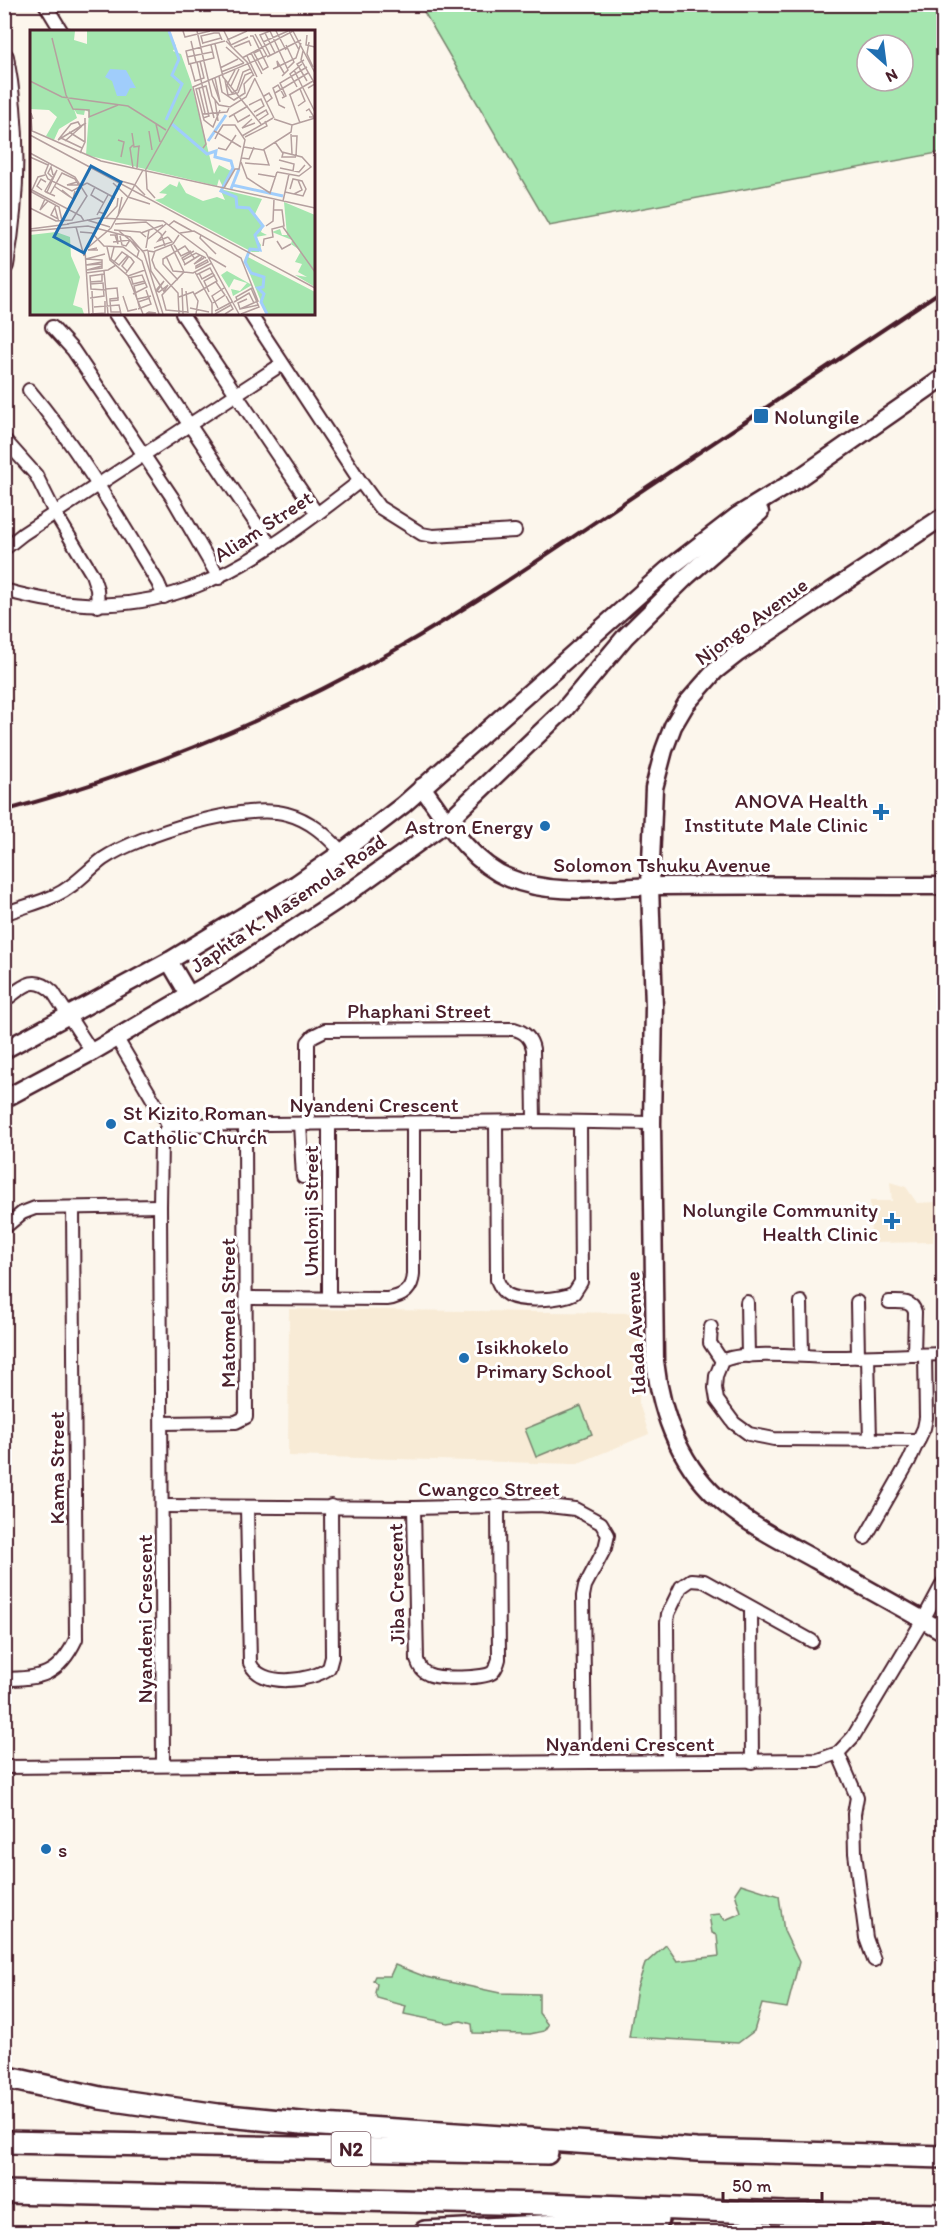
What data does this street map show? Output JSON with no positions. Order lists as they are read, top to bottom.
{
  "streets": {
    "highway": ["N2"],
    "main road": [
      "Njongo Avenue",
      "Solomon Tshuku Avenue",
      "Japhta K. Masemola Road",
      "Idada Avenue"
    ],
    "street": [
      "Aliam Street",
      "Phaphani Street",
      "Nyandeni Crescent",
      "Umlonji Street",
      "Matomela Street",
      "Kama Street",
      "Cwangco Street",
      "Jiba Crescent"
    ]
  },
  "crossings": [
    ["Njongo Avenue", "Solomon Tshuku Avenue"],
    ["Njongo Avenue", "Idada Avenue"],
    ["Solomon Tshuku Avenue", "Japhta K. Masemola Road"],
    ["Solomon Tshuku Avenue", "Idada Avenue"],
    ["Phaphani Street", "Nyandeni Crescent"],
    ["Nyandeni Crescent", "Umlonji Street"],
    ["Nyandeni Crescent", "Matomela Street"],
    ["Nyandeni Crescent", "Idada Avenue"],
    ["Nyandeni Crescent", "Cwangco Street"],
    ["Cwangco Street", "Jiba Crescent"]
  ],
  "places": {
    "transit": ["Nolungile"],
    "health": ["ANOVA Health Institute Male Clinic", "Nolungile Community Health Clinic"],
    "other": [
      "Astron Energy",
      "St Kizito Roman Catholic Church",
      "Isikhokelo Primary School",
      "s"
    ]
  },
  "scale_bar": "50 m",
  "north": "bottom right"
}
